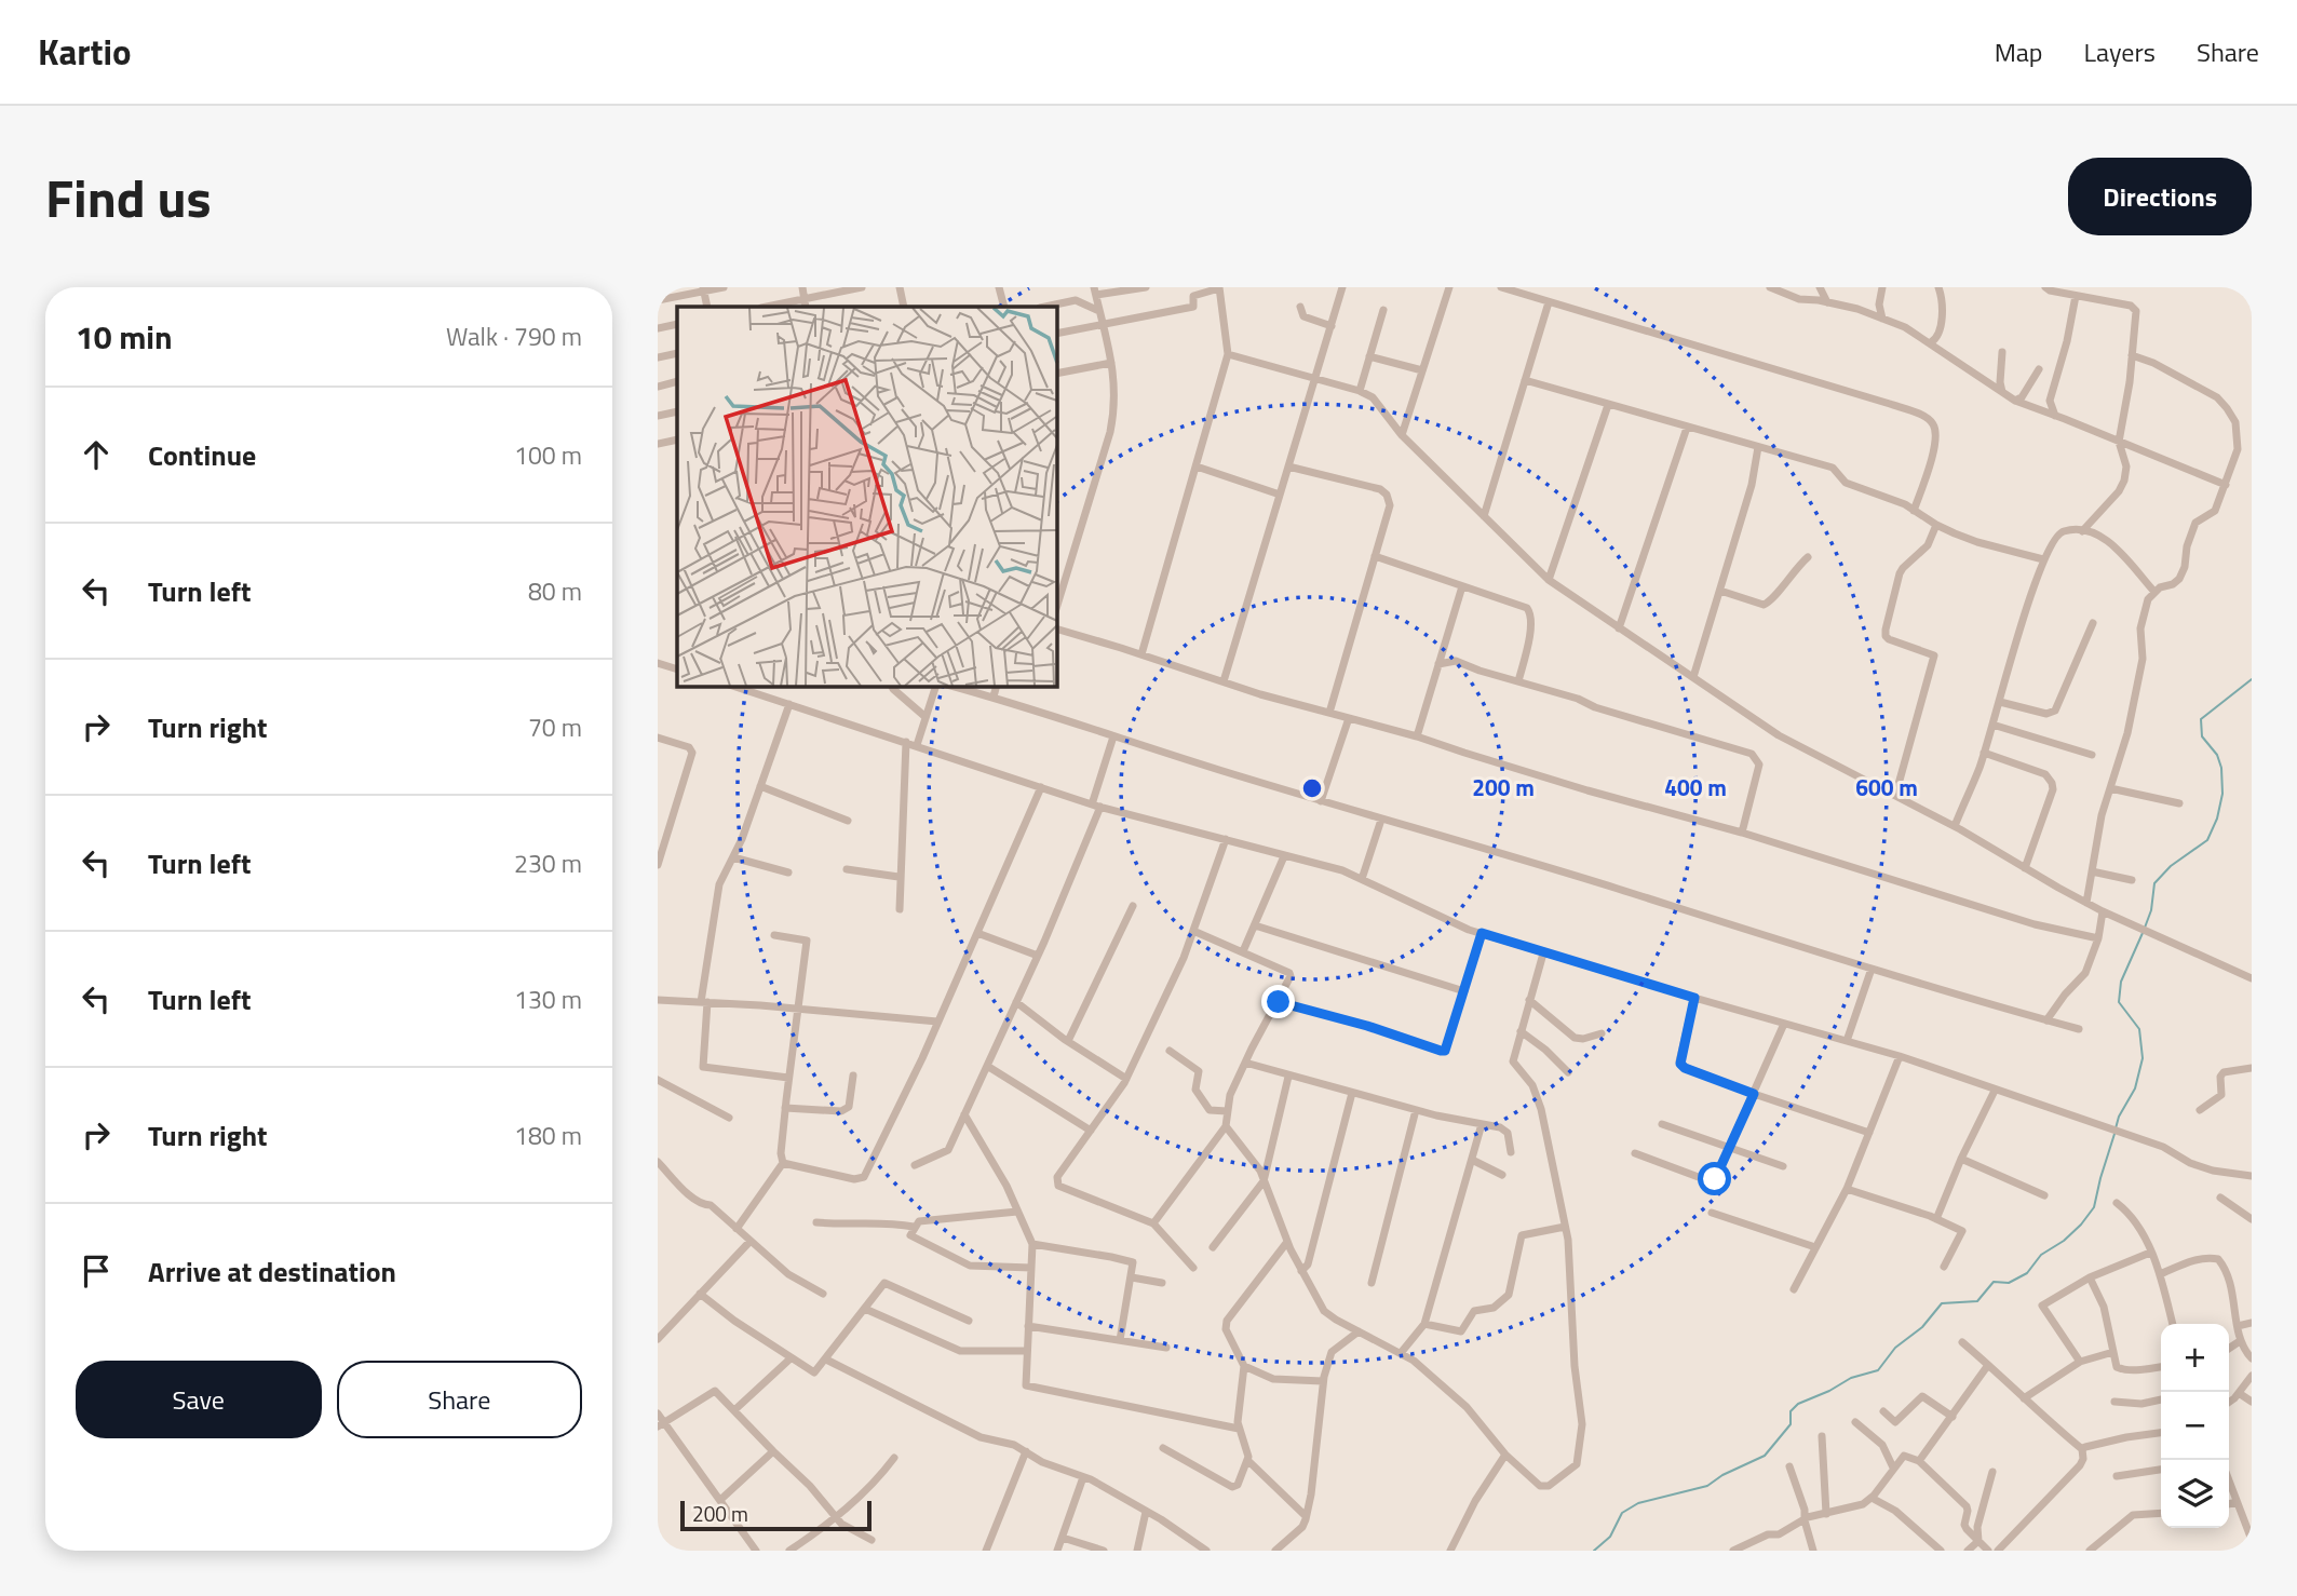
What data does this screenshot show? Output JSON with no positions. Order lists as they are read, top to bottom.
{
  "scale_bar": "200 m",
  "page": {
    "header": "Kartio",
    "nav": ["Map", "Layers", "Share"],
    "title": "Find us",
    "buttons": [
      "Directions",
      ["Save", "Share"]
    ],
    "heading": ["10 min", "Walk · 790 m"],
    "list": [
      ["Continue", "100 m"],
      ["Turn left", "80 m"],
      ["Turn right", "70 m"],
      ["Turn left", "230 m"],
      ["Turn left", "130 m"],
      ["Turn right", "180 m"],
      "Arrive at destination"
    ],
    "map_buttons": ["+", "−"],
    "scale": "200 m"
  },
  "rings": ["200 m", "400 m", "600 m"]
}
